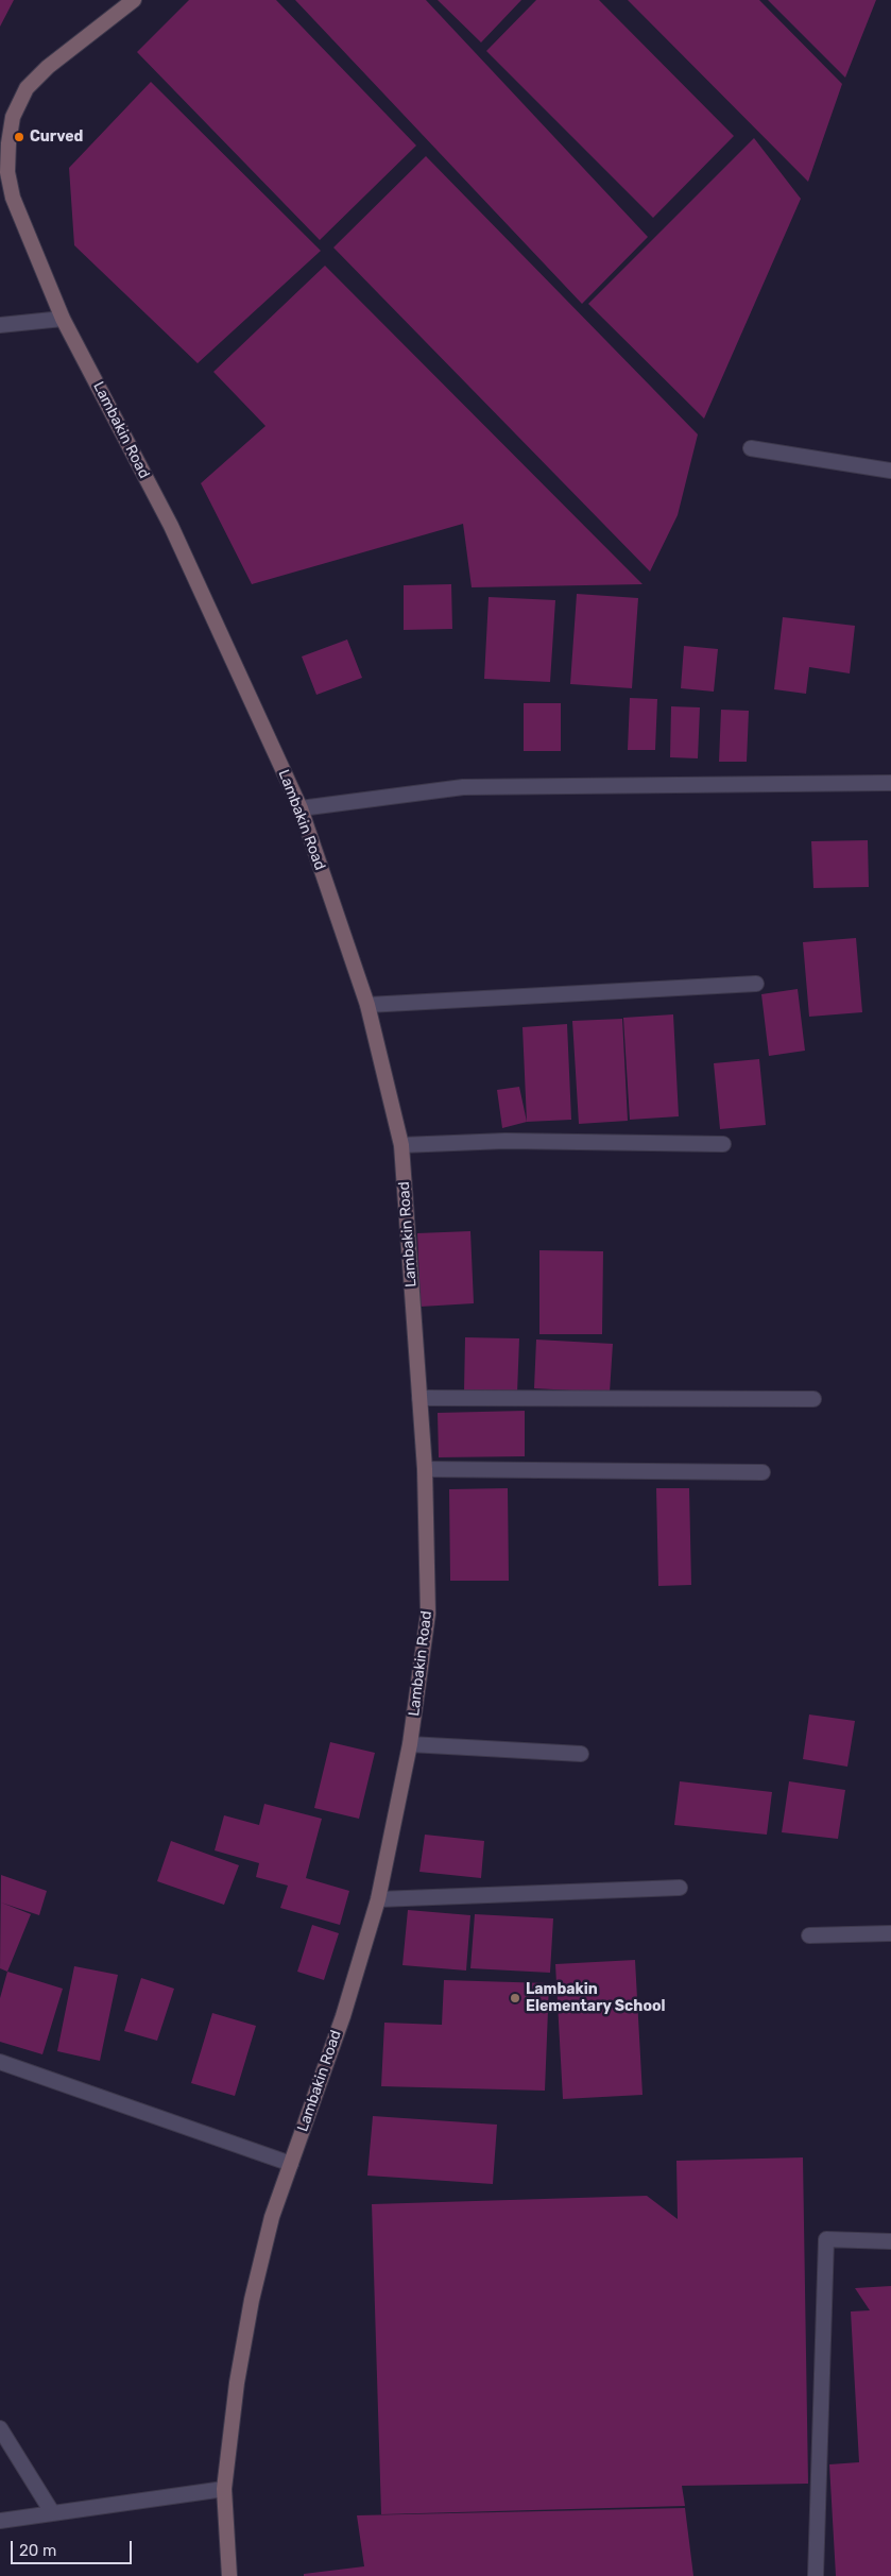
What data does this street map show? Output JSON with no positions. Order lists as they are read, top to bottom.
{
  "streets": {
    "main road": ["Lambakin Road"]
  },
  "places": ["Curved", "Lambakin Elementary School"],
  "scale_bar": "20 m"
}
